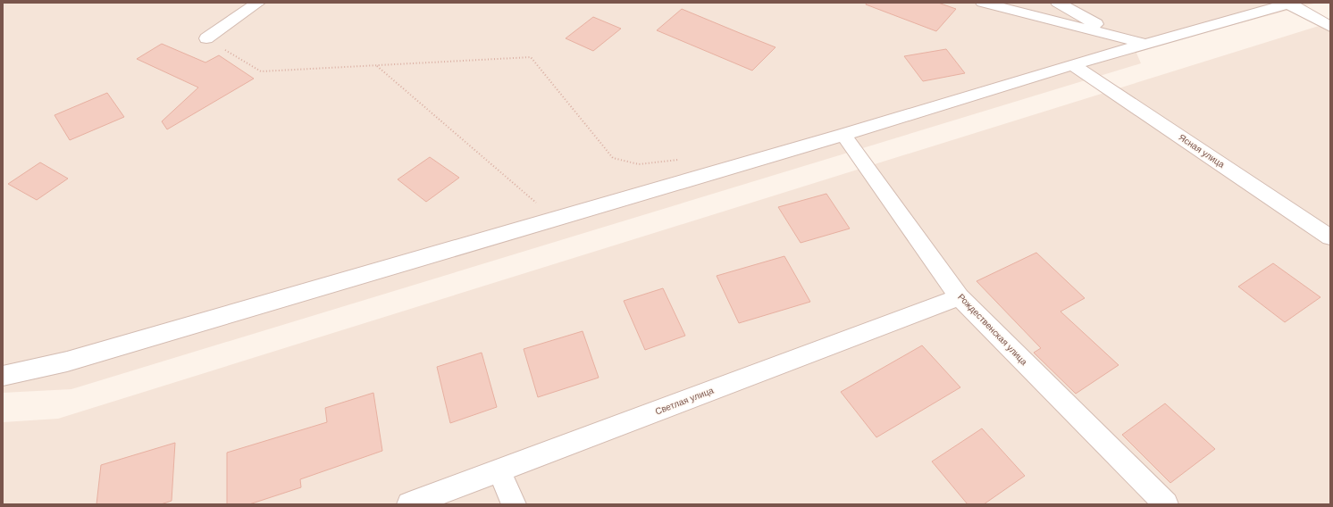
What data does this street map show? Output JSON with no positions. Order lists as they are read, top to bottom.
{
  "streets": {
    "street": ["Ясная улица", "Рождественская улица", "Светлая улица"]
  },
  "crossings": [
    ["Рождественская улица", "Светлая улица"]
  ]
}
